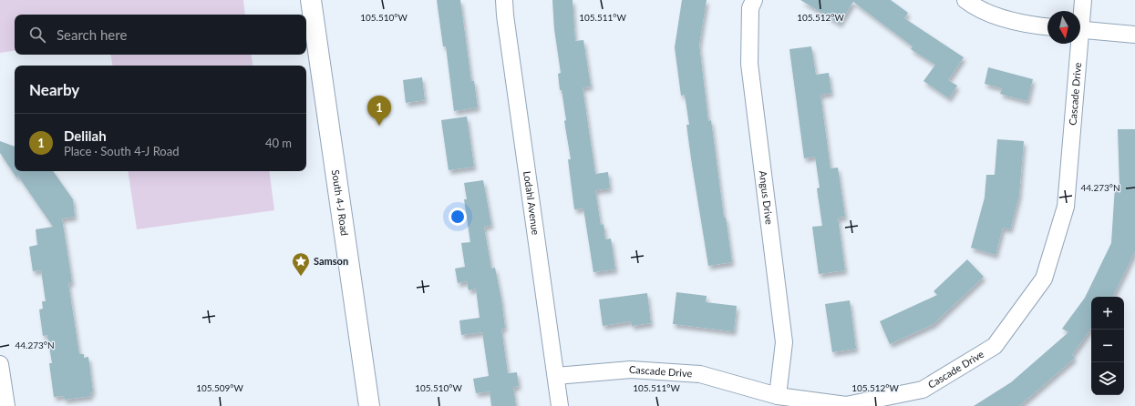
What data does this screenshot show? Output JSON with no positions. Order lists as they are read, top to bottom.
{
  "streets": {
    "main road": ["South 4-J Road"],
    "street": ["Cascade Drive", "Angus Drive", "Lodahl Avenue"]
  },
  "crossings": [
    ["Cascade Drive", "Angus Drive"],
    ["Cascade Drive", "Lodahl Avenue"]
  ],
  "places": {
    "place": ["Samson"]
  },
  "north": "bottom",
  "page": {
    "search": "Search here",
    "heading": "Nearby",
    "pins": "1",
    "list": [
      {
        "mark": "1",
        "name": "Delilah",
        "note": "Place · South 4-J Road",
        "value": "40 m"
      }
    ],
    "map_buttons": ["+", "−"]
  },
  "coordinates": [
    "105.510°W",
    "105.511°W",
    "105.512°W",
    "44.273°N",
    "105.509°W"
  ]
}
